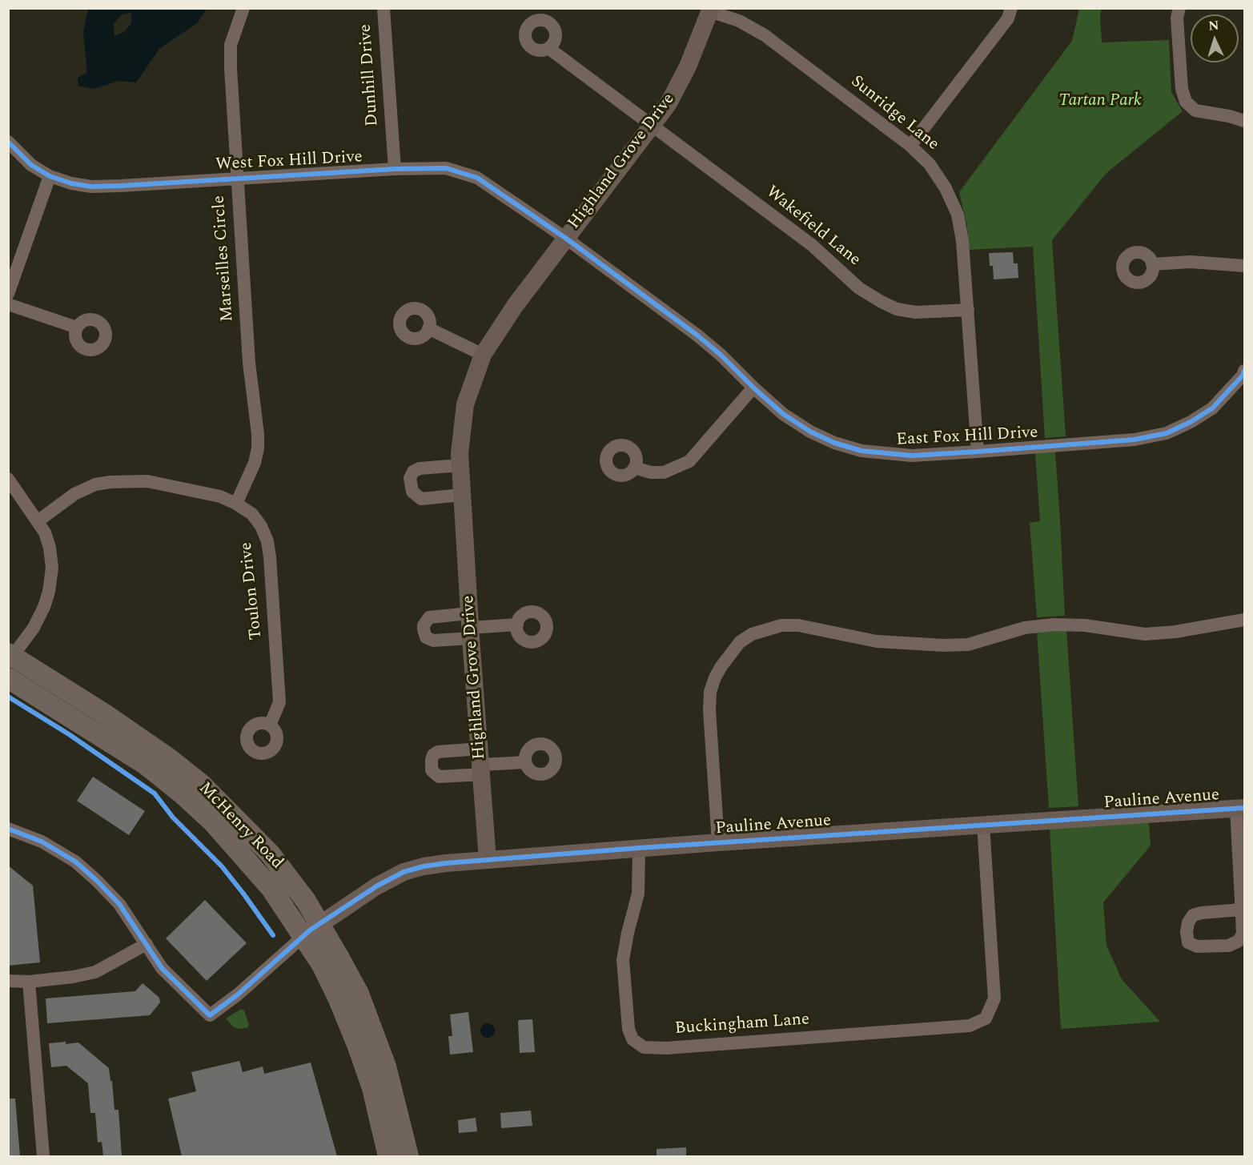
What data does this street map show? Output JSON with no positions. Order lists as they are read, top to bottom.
{
  "streets": {
    "main road": ["McHenry Road"],
    "street": [
      "Dunhill Drive",
      "Sunridge Lane",
      "West Fox Hill Drive",
      "Highland Grove Drive",
      "Wakefield Lane",
      "Marseilles Circle",
      "East Fox Hill Drive",
      "Toulon Drive",
      "Pauline Avenue",
      "Buckingham Lane"
    ]
  },
  "crossings": [
    ["Dunhill Drive", "West Fox Hill Drive"],
    ["Sunridge Lane", "Highland Grove Drive"],
    ["Sunridge Lane", "Wakefield Lane"],
    ["Sunridge Lane", "East Fox Hill Drive"],
    ["West Fox Hill Drive", "Highland Grove Drive"],
    ["West Fox Hill Drive", "Marseilles Circle"],
    ["West Fox Hill Drive", "East Fox Hill Drive"],
    ["Highland Grove Drive", "Wakefield Lane"],
    ["Highland Grove Drive", "East Fox Hill Drive"],
    ["Highland Grove Drive", "Pauline Avenue"],
    ["Marseilles Circle", "Toulon Drive"],
    ["Pauline Avenue", "McHenry Road"],
    ["Pauline Avenue", "Buckingham Lane"]
  ],
  "parks": ["Tartan Park"],
  "north": "top"
}
